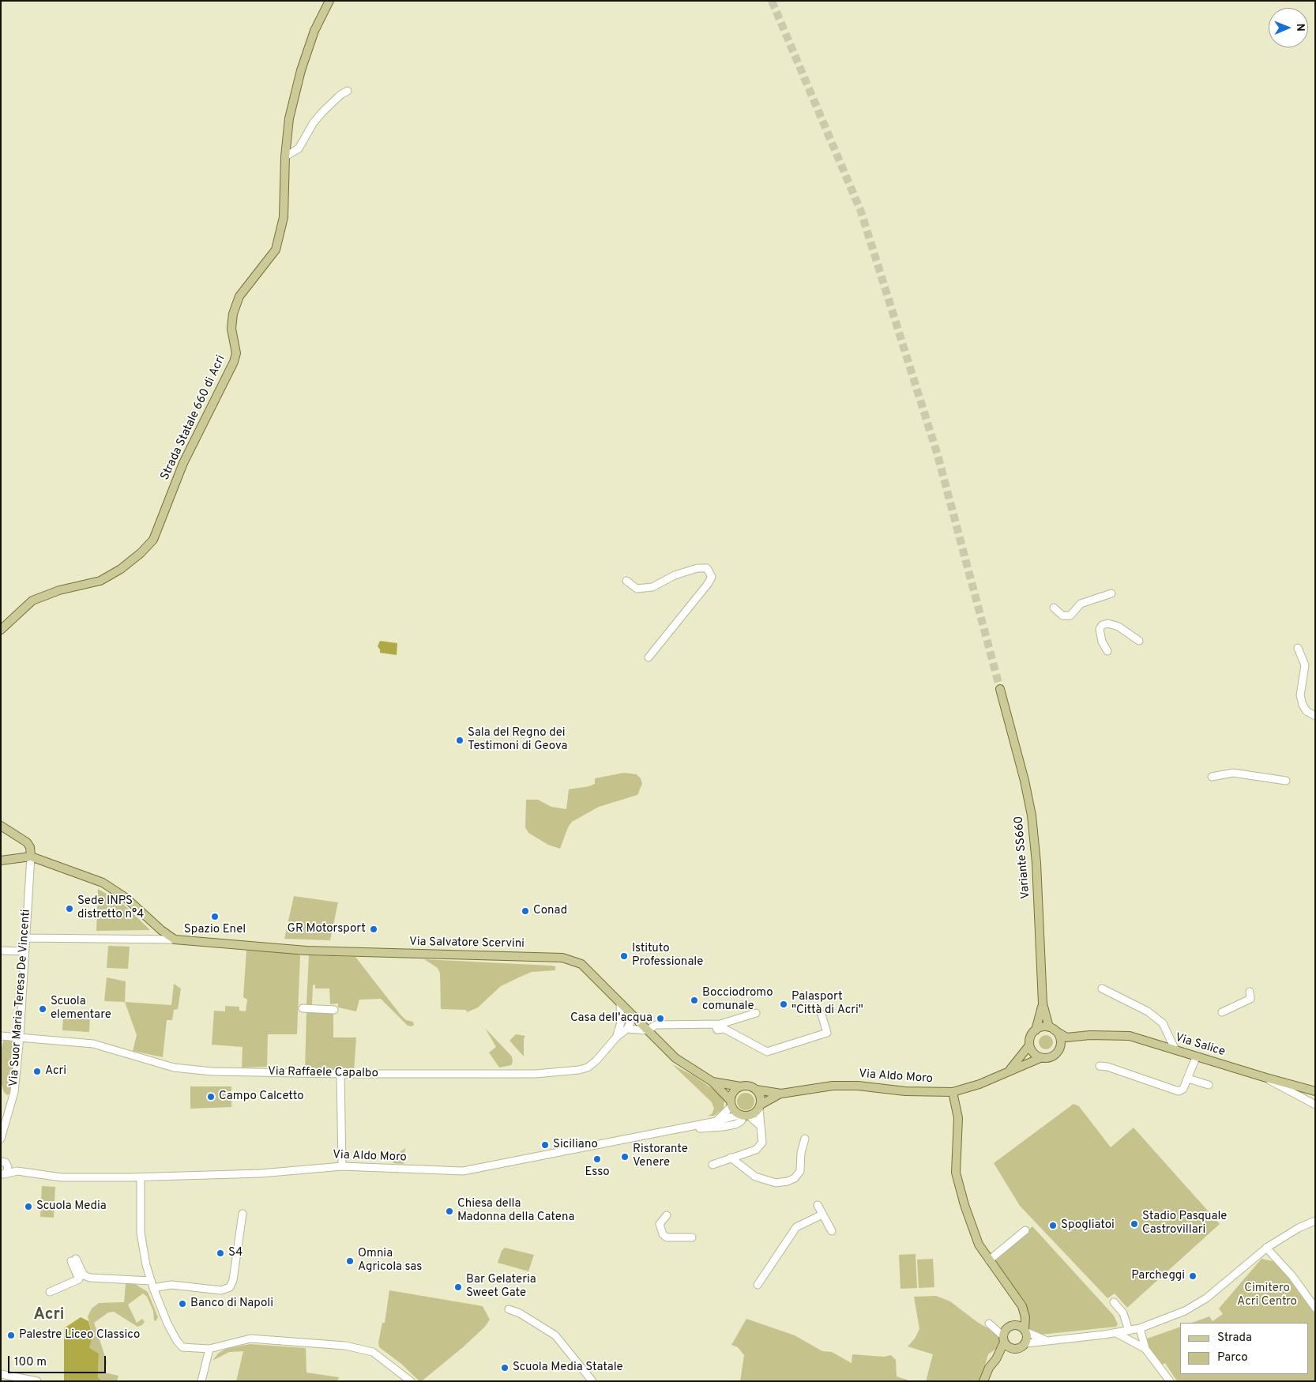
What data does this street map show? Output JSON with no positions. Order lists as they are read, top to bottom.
{
  "streets": {
    "main road": [
      "Strada Statale 660 di Acri",
      "Variante SS660",
      "Via Salvatore Scervini",
      "Via Salice",
      "Via Aldo Moro"
    ],
    "street": ["Via Suor Maria Teresa De Vincenti", "Via Raffaele Capalbo"]
  },
  "crossings": [
    ["Variante SS660", "Via Aldo Moro"],
    ["Via Suor Maria Teresa De Vincenti", "Via Raffaele Capalbo"]
  ],
  "districts": ["Acri"],
  "parks": ["Cimitero Acri Centro"],
  "places": [
    "Sala del Regno dei Testimoni di Geova",
    "Sede INPS distretto n°4",
    "Conad",
    "Spazio Enel",
    "GR Motorsport",
    "Istituto Professionale",
    "Bocciodromo comunale",
    "Palasport \"Città di Acri\"",
    "Scuola elementare",
    "Casa dell'acqua",
    "Acri",
    "Campo Calcetto",
    "Siciliano",
    "Ristorante Venere",
    "Esso",
    "Scuola Media",
    "Chiesa della Madonna della Catena",
    "Stadio Pasquale Castrovillari",
    "Spogliatoi",
    "S4",
    "Omnia Agricola sas",
    "Parcheggi",
    "Bar Gelateria Sweet Gate",
    "Banco di Napoli",
    "Palestre Liceo Classico",
    "Scuola Media Statale"
  ],
  "legend": ["Strada", "Parco"],
  "scale_bar": "100 m",
  "north": "right"
}
